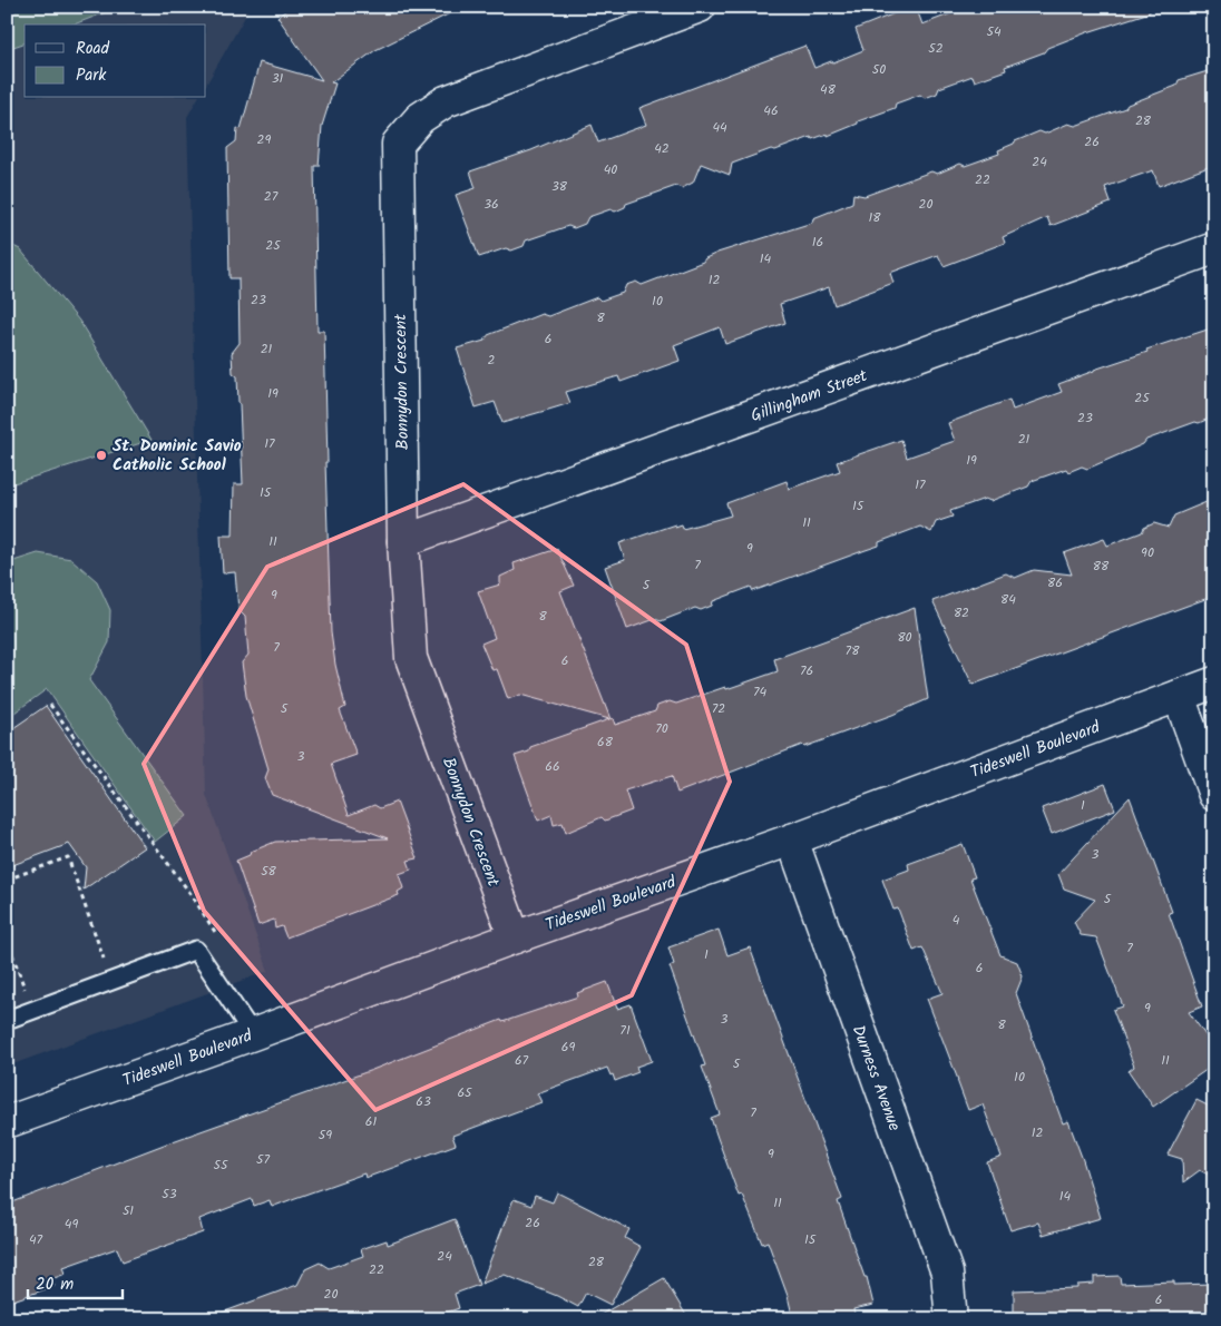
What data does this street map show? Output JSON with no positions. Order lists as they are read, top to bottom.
{
  "streets": {
    "street": [
      "Bonnydon Crescent",
      "Gillingham Street",
      "Tideswell Boulevard",
      "Durness Avenue"
    ]
  },
  "crossings": [
    ["Bonnydon Crescent", "Gillingham Street"],
    ["Bonnydon Crescent", "Tideswell Boulevard"],
    ["Tideswell Boulevard", "Durness Avenue"]
  ],
  "places": ["St. Dominic Savio Catholic School"],
  "house_numbers": [
    "54",
    "52",
    "50",
    "31",
    "48",
    "46",
    "28",
    "44",
    "29",
    "26",
    "42",
    "24",
    "40",
    "22",
    "38",
    "27",
    "36",
    "20",
    "18",
    "16",
    "25",
    "14",
    "12",
    "23",
    "10",
    "8",
    "6",
    "21",
    "2",
    "19",
    "25",
    "23",
    "21",
    "17",
    "19",
    "17",
    "15",
    "15",
    "11",
    "11",
    "9",
    "90",
    "7",
    "88",
    "86",
    "5",
    "9",
    "84",
    "82",
    "8",
    "80",
    "7",
    "78",
    "6",
    "76",
    "74",
    "5",
    "72",
    "70",
    "68",
    "3",
    "66",
    "1",
    "3",
    "58",
    "5",
    "4",
    "7",
    "1",
    "6",
    "9",
    "3",
    "8",
    "71",
    "69",
    "67",
    "11",
    "5",
    "10",
    "65",
    "63",
    "7",
    "61",
    "12",
    "59",
    "9",
    "57",
    "55",
    "53",
    "14",
    "11",
    "51",
    "26",
    "49",
    "47",
    "15",
    "24",
    "28",
    "22",
    "20",
    "6"
  ],
  "legend": ["Road", "Park"],
  "scale_bar": "20 m"
}
